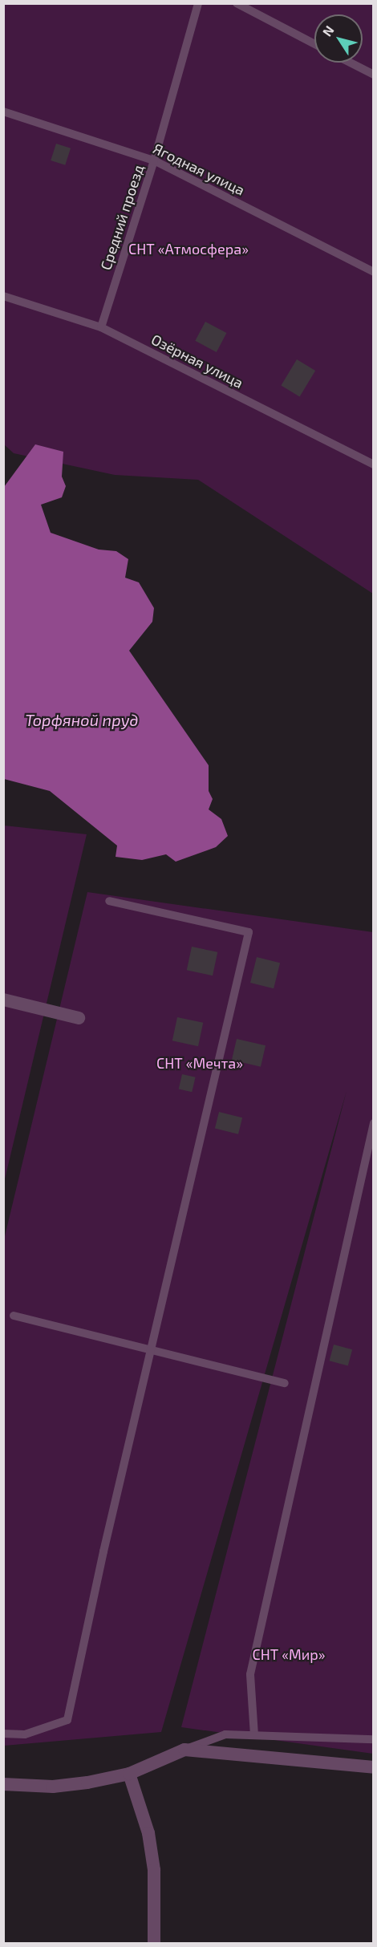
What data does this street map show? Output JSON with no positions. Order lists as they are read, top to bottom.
{
  "streets": {
    "lane": ["Ягодная улица", "Средний проезд", "Озёрная улица"]
  },
  "crossings": [
    ["Ягодная улица", "Средний проезд"],
    ["Средний проезд", "Озёрная улица"]
  ],
  "water": ["Торфяной пруд"],
  "parks": ["СНТ «Атмосфера»", "СНТ «Мечта»", "СНТ «Мир»"],
  "north": "top left"
}
